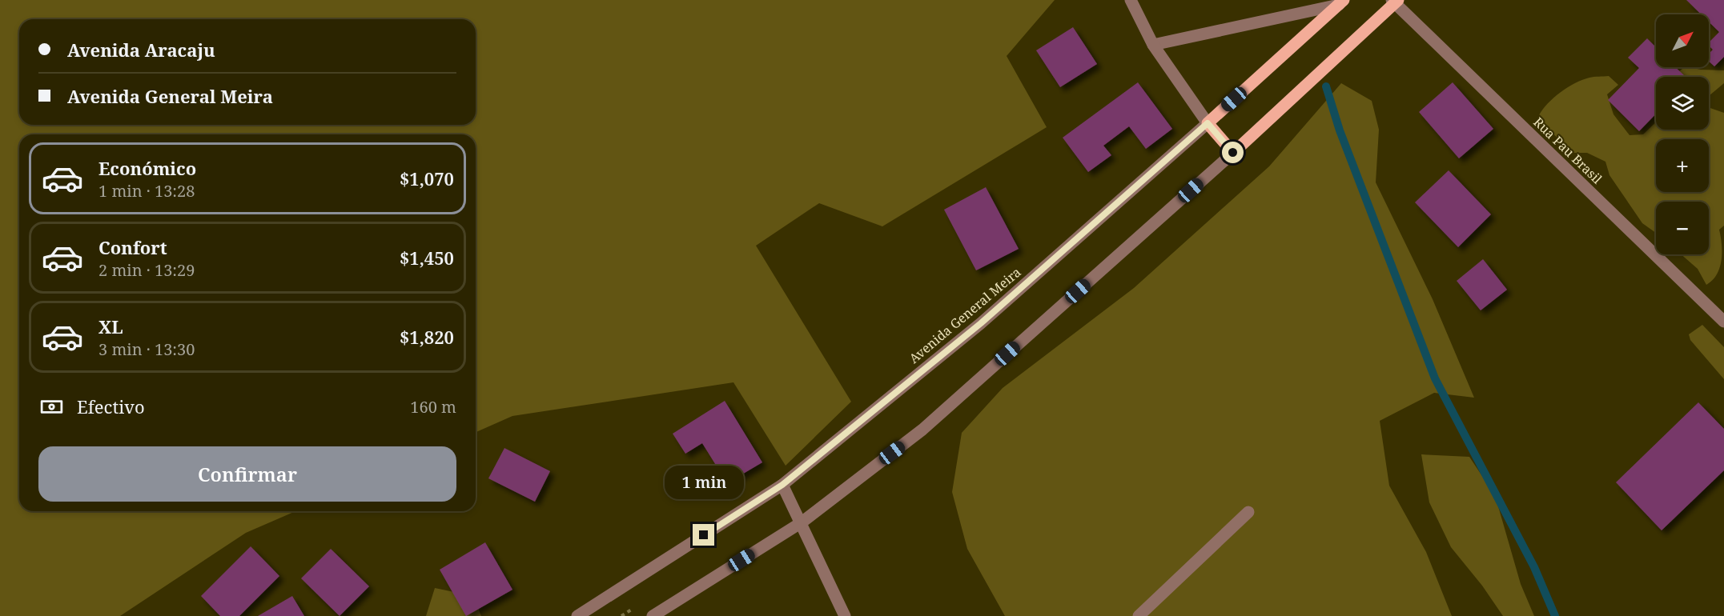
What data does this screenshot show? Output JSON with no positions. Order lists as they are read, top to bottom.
{
  "streets": {
    "main road": ["Avenida General Meira"],
    "street": ["Rua Pau Brasil"]
  },
  "north": "top right",
  "page": {
    "map_buttons": ["+", "−"],
    "banner": ["Avenida Aracaju", "Avenida General Meira"],
    "list": [
      {
        "name": "Económico",
        "note": "1 min · 13:28",
        "value": "$1,070"
      },
      {
        "name": "Confort",
        "note": "2 min · 13:29",
        "value": "$1,450"
      },
      {
        "name": "XL",
        "note": "3 min · 13:30",
        "value": "$1,820"
      }
    ],
    "pay": ["Efectivo", "160 m"],
    "buttons": "Confirmar",
    "bubble": "1 min"
  }
}
